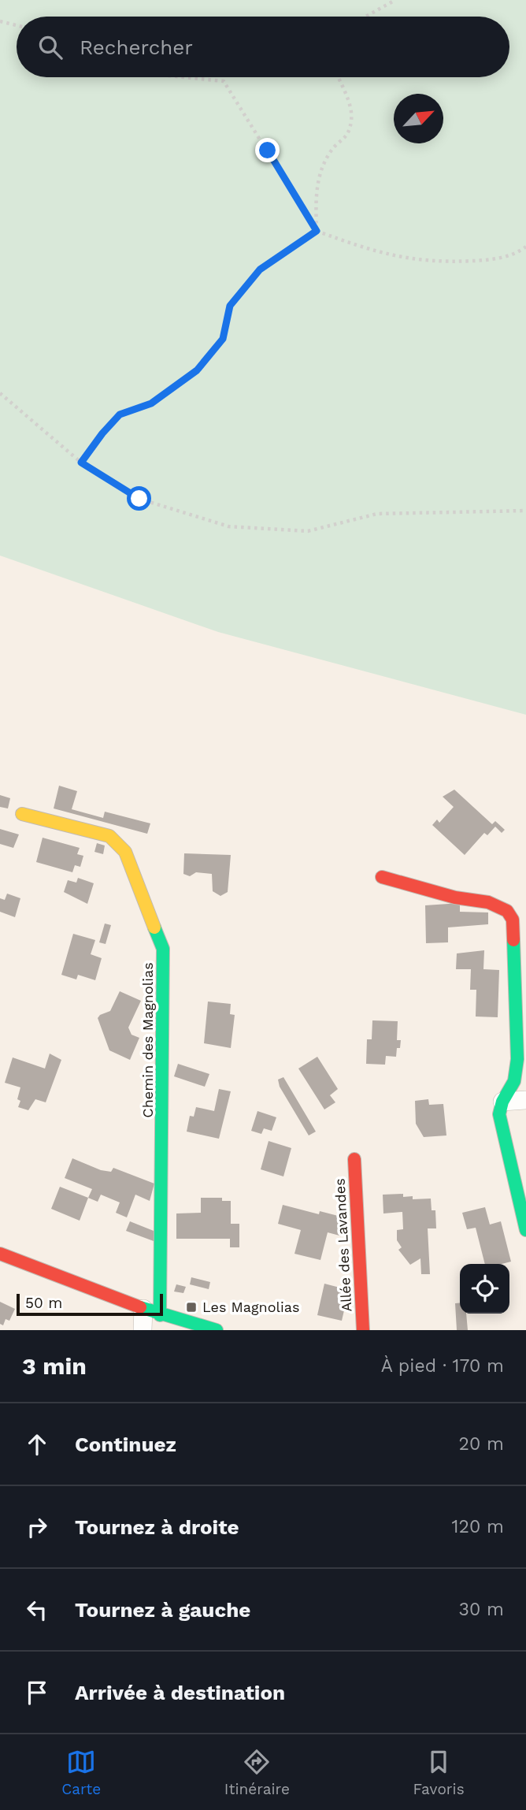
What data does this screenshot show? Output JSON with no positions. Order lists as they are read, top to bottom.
{
  "streets": {
    "street": ["Chemin des Magnolias", "Allée des Lavandes"]
  },
  "places": {
    "transit": ["Les Magnolias"]
  },
  "scale_bar": "50 m",
  "north": "top right",
  "page": {
    "search": "Rechercher",
    "scale": "50 m",
    "heading": ["3 min", "À pied · 170 m"],
    "list": [
      ["Continuez", "20 m"],
      ["Tournez à droite", "120 m"],
      ["Tournez à gauche", "30 m"],
      "Arrivée à destination"
    ],
    "nav": ["Carte", "Itinéraire", "Favoris"]
  }
}
